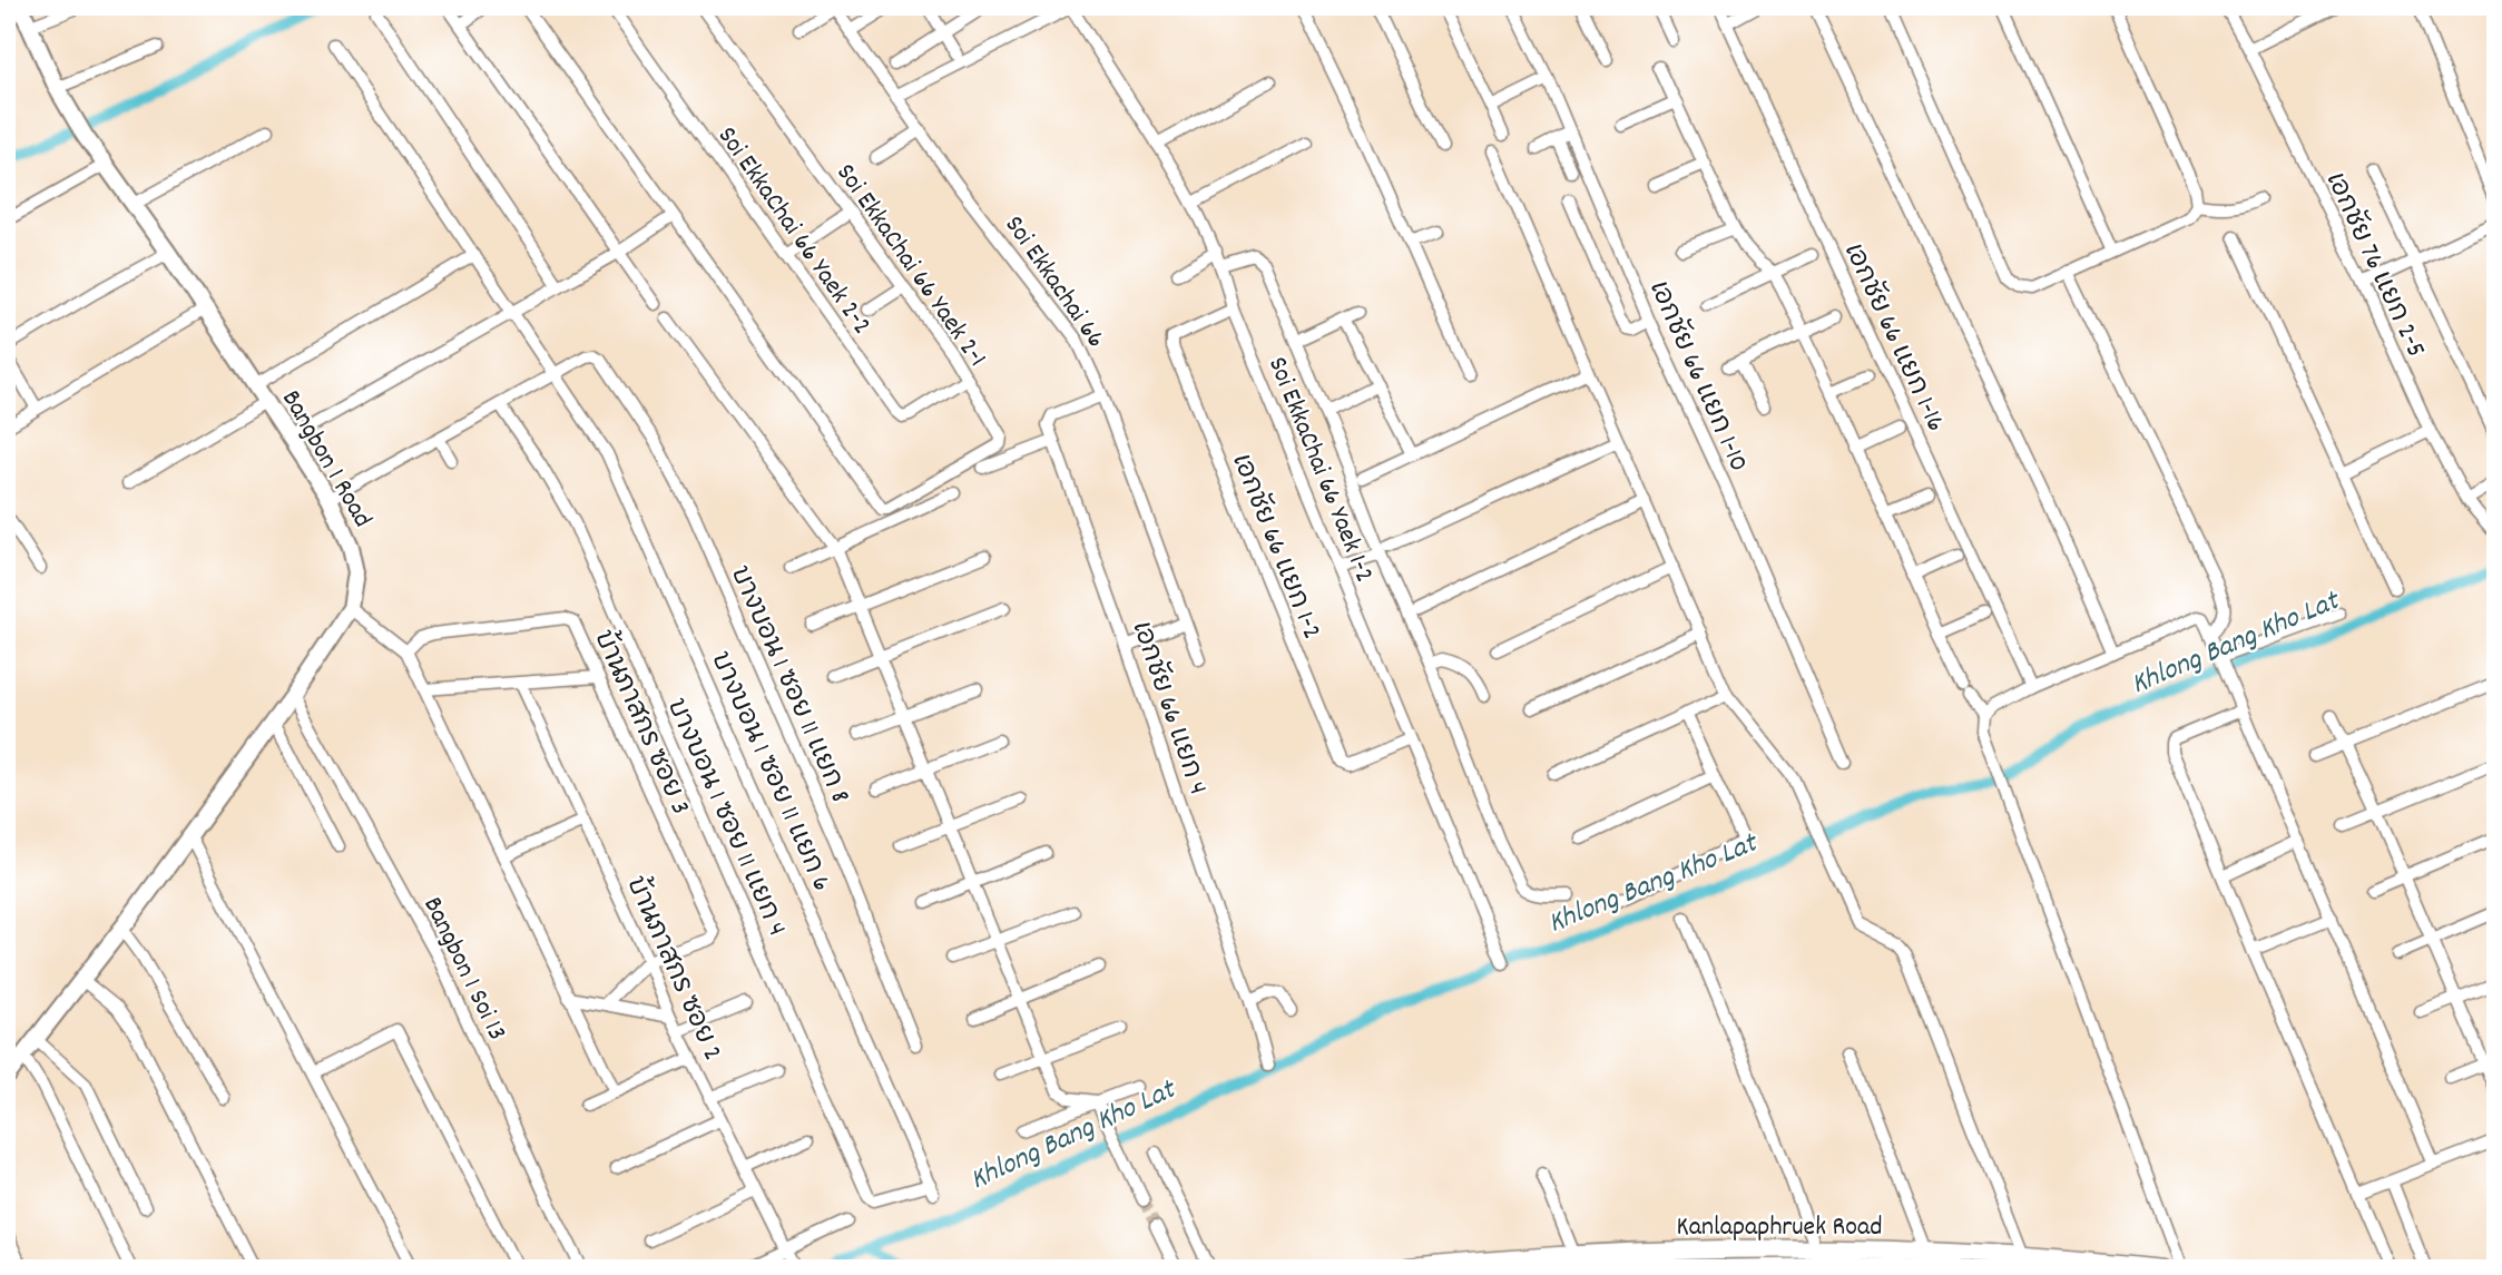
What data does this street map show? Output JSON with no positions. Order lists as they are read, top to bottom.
{
  "streets": {
    "main road": ["Bangbon 1 Road", "Kanlapaphruek Road"],
    "street": [
      "Soi EkkaChai 66 Yaek 2-2",
      "Soi EkkaChai 66 Yaek 2-1",
      "เอกชัย 76 แยก 2-5",
      "Soi Ekkachai 66",
      "เอกชัย 66 แยก 1-16",
      "เอกชัย 66 แยก 1-10",
      "Soi EkkaChai 66 Yaek 1-2",
      "เอกชัย 66 แยก 1-2",
      "บางบอน 1 ซอย 11 แยก 8",
      "เอกชัย 66 แยก 4",
      "บ้านภาสกร ซอย 3",
      "บางบอน 1 ซอย 11 แยก 6",
      "บางบอน 1 ซอย 11 แยก 4",
      "Bangbon 1 Soi 13",
      "บ้านภาสกร ซอย 2"
    ]
  },
  "crossings": [
    ["Soi EkkaChai 66 Yaek 2-2", "Soi EkkaChai 66 Yaek 2-1"],
    ["Bangbon 1 Road", "Bangbon 1 Soi 13"],
    ["Soi EkkaChai 66 Yaek 1-2", "เอกชัย 66 แยก 1-2"],
    ["บางบอน 1 ซอย 11 แยก 8", "บางบอน 1 ซอย 11 แยก 6"],
    ["บ้านภาสกร ซอย 3", "บ้านภาสกร ซอย 2"],
    ["บางบอน 1 ซอย 11 แยก 6", "บางบอน 1 ซอย 11 แยก 4"]
  ],
  "water": ["Khlong Bang Kho Lat"]
}
